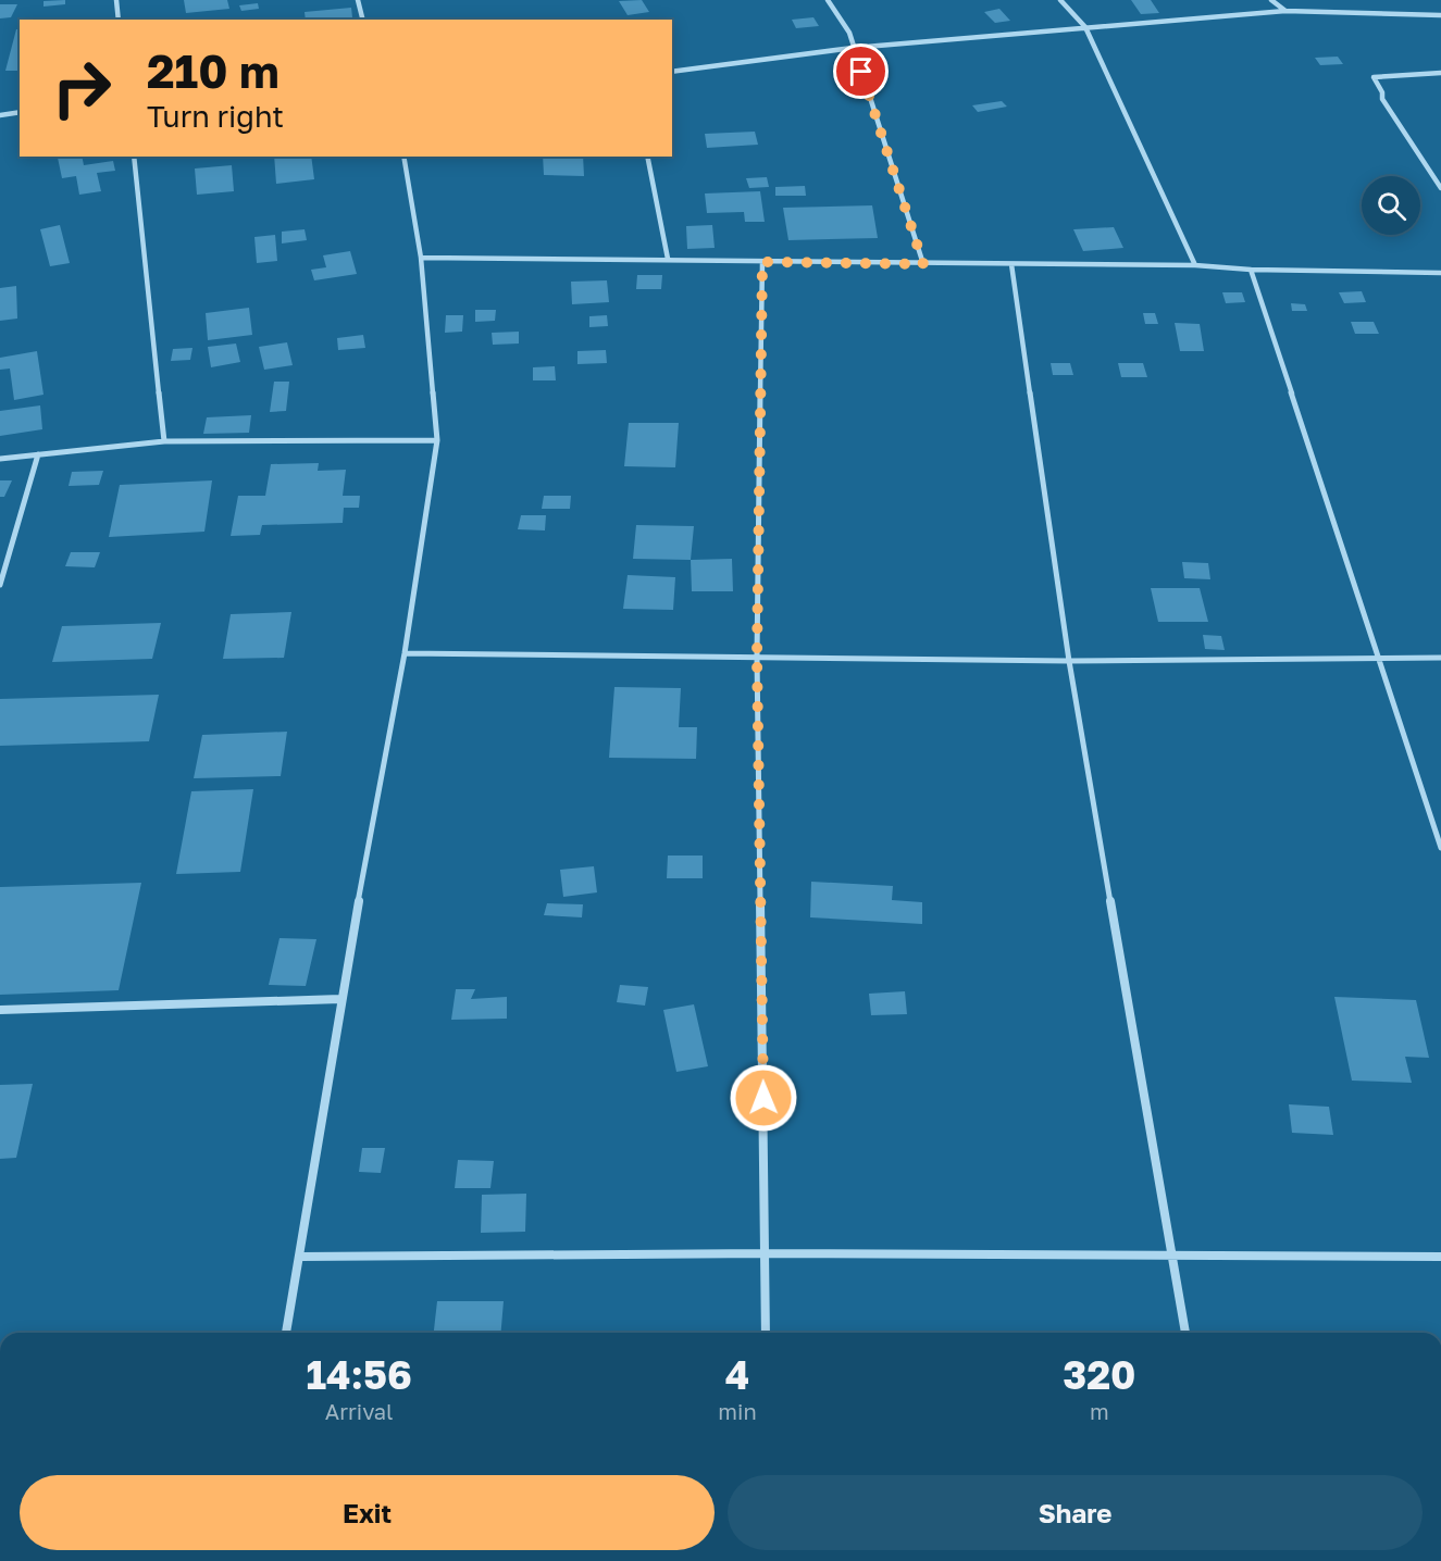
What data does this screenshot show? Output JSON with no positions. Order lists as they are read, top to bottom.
{
  "page": {
    "turn": ["210 m", "Turn right"],
    "eta": [
      "14:56",
      "Arrival",
      "4",
      "min",
      "320",
      "m"
    ],
    "buttons": ["Exit", "Share"]
  }
}
